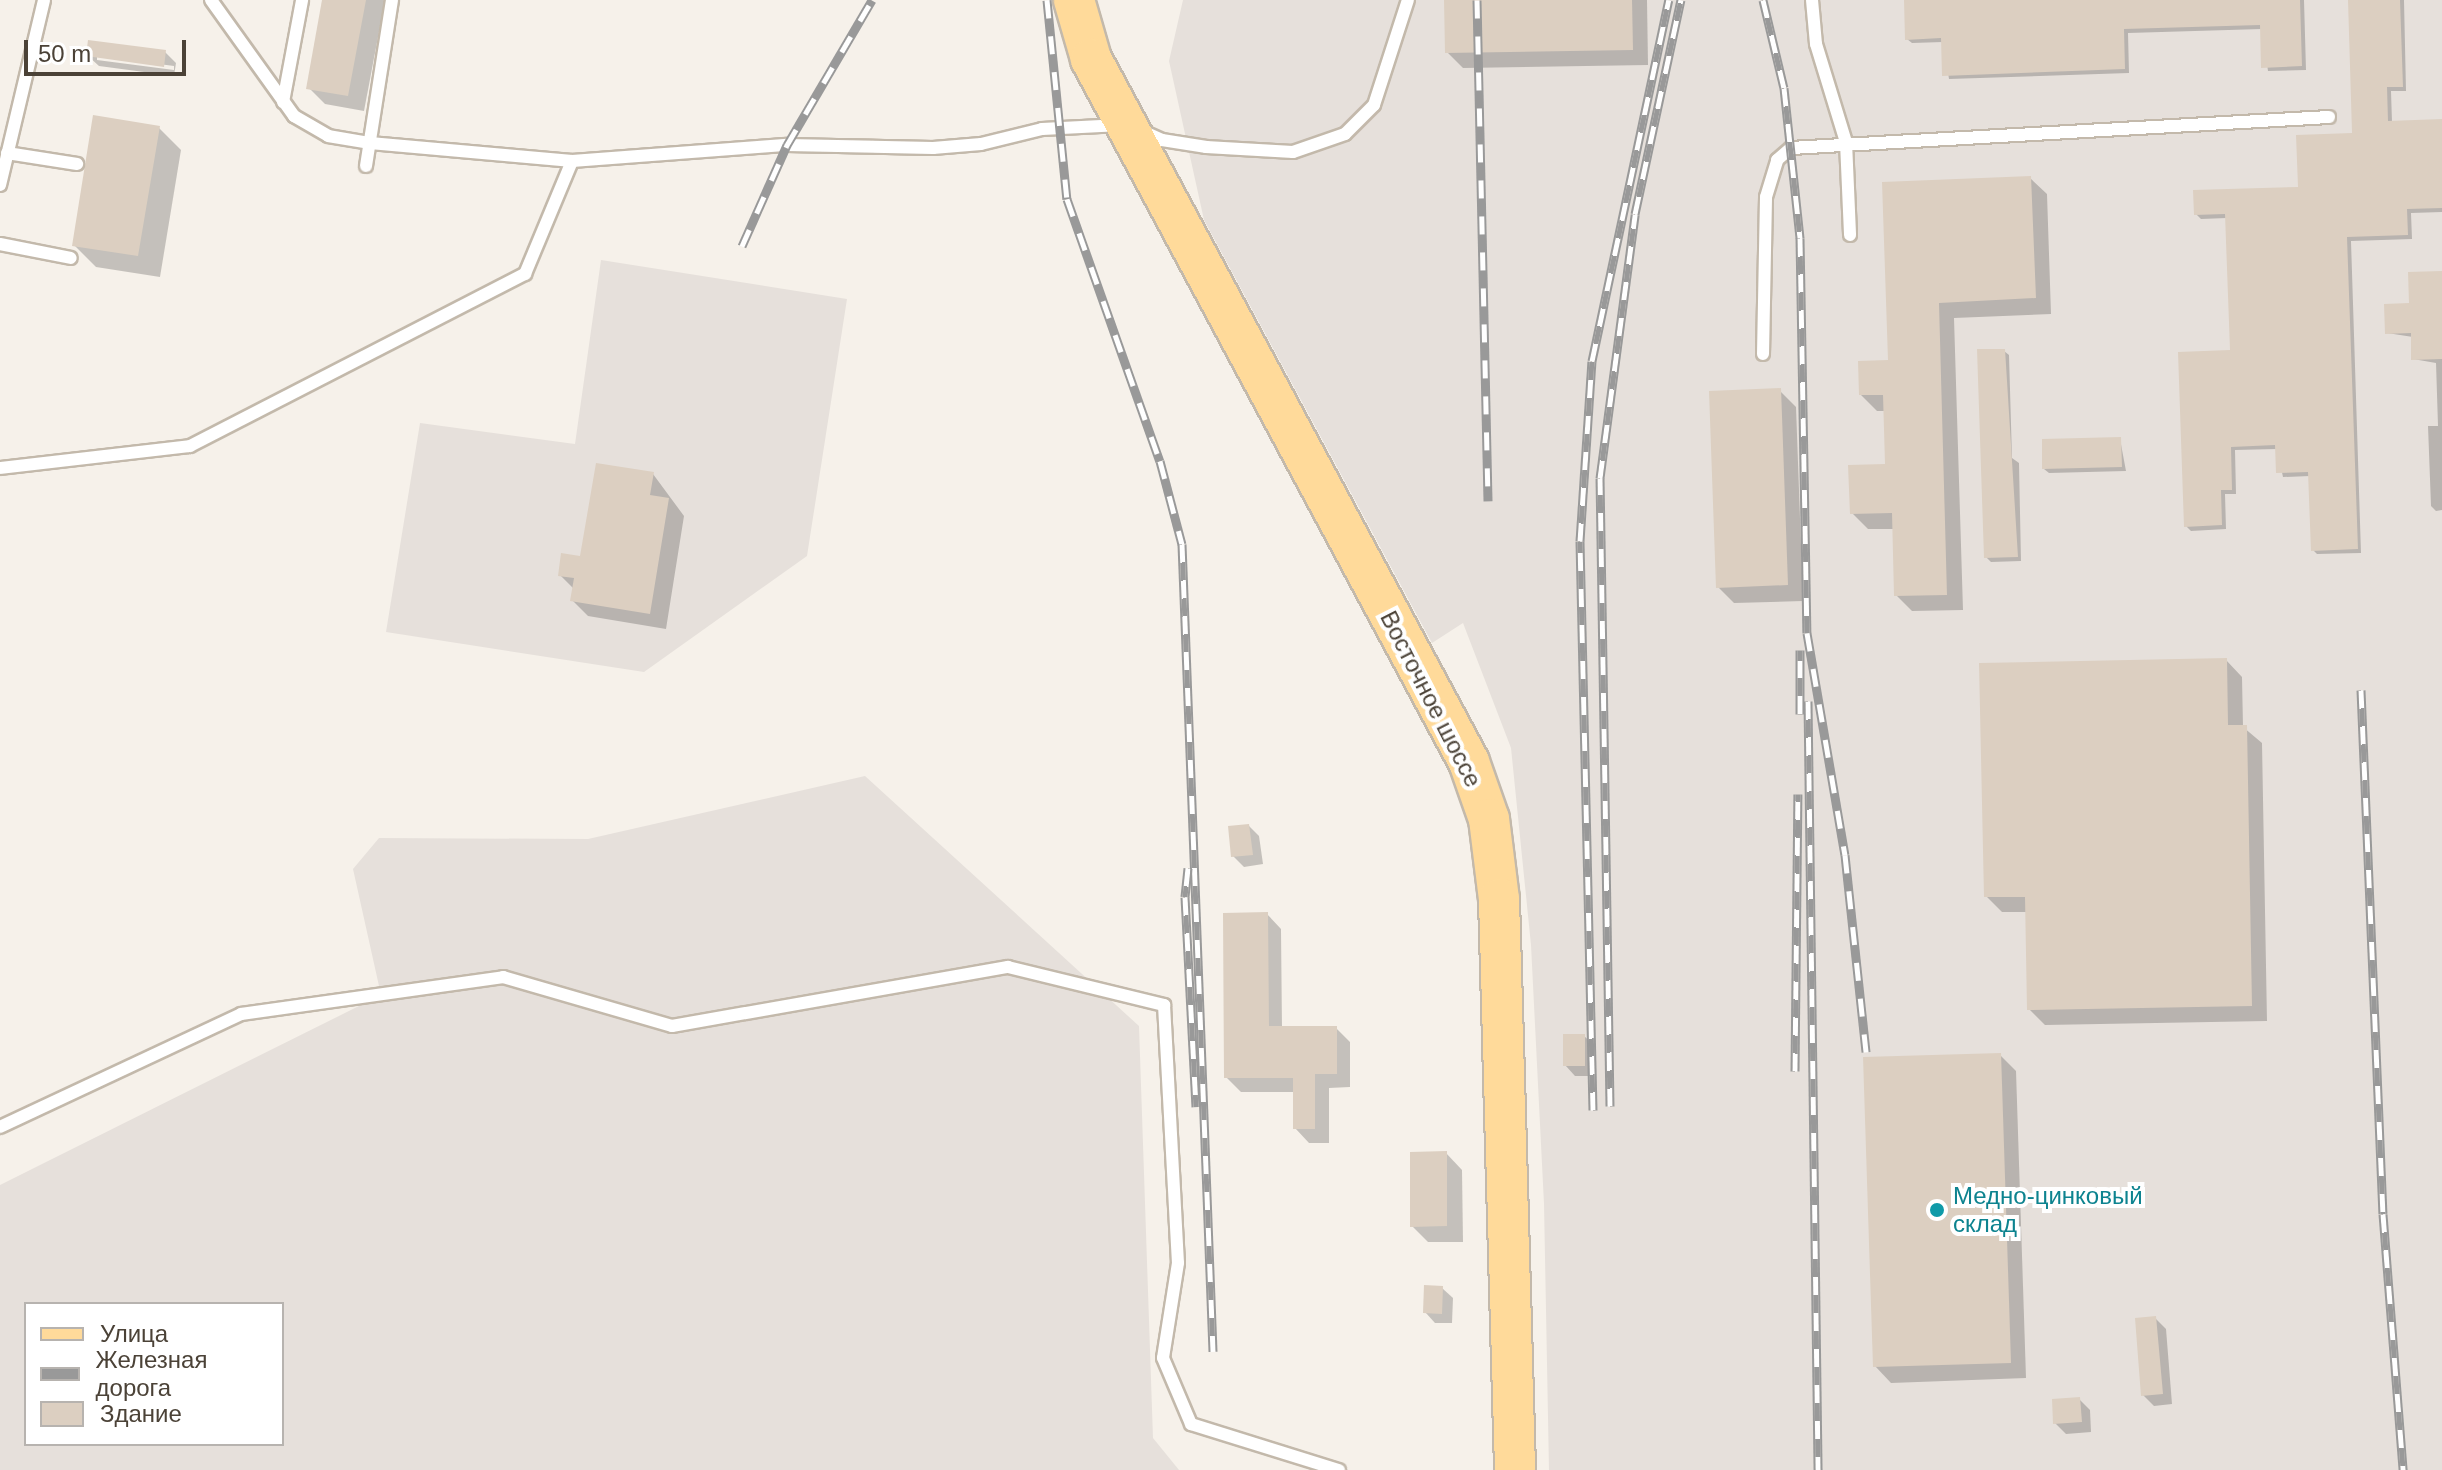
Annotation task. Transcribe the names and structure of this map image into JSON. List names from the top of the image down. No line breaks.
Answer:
{"streets":{"main road":["Восточное шоссе"]},"places":["Медно-цинковый склад"],"legend":["Улица","Железная дорога","Здание"],"scale_bar":"50 m"}
